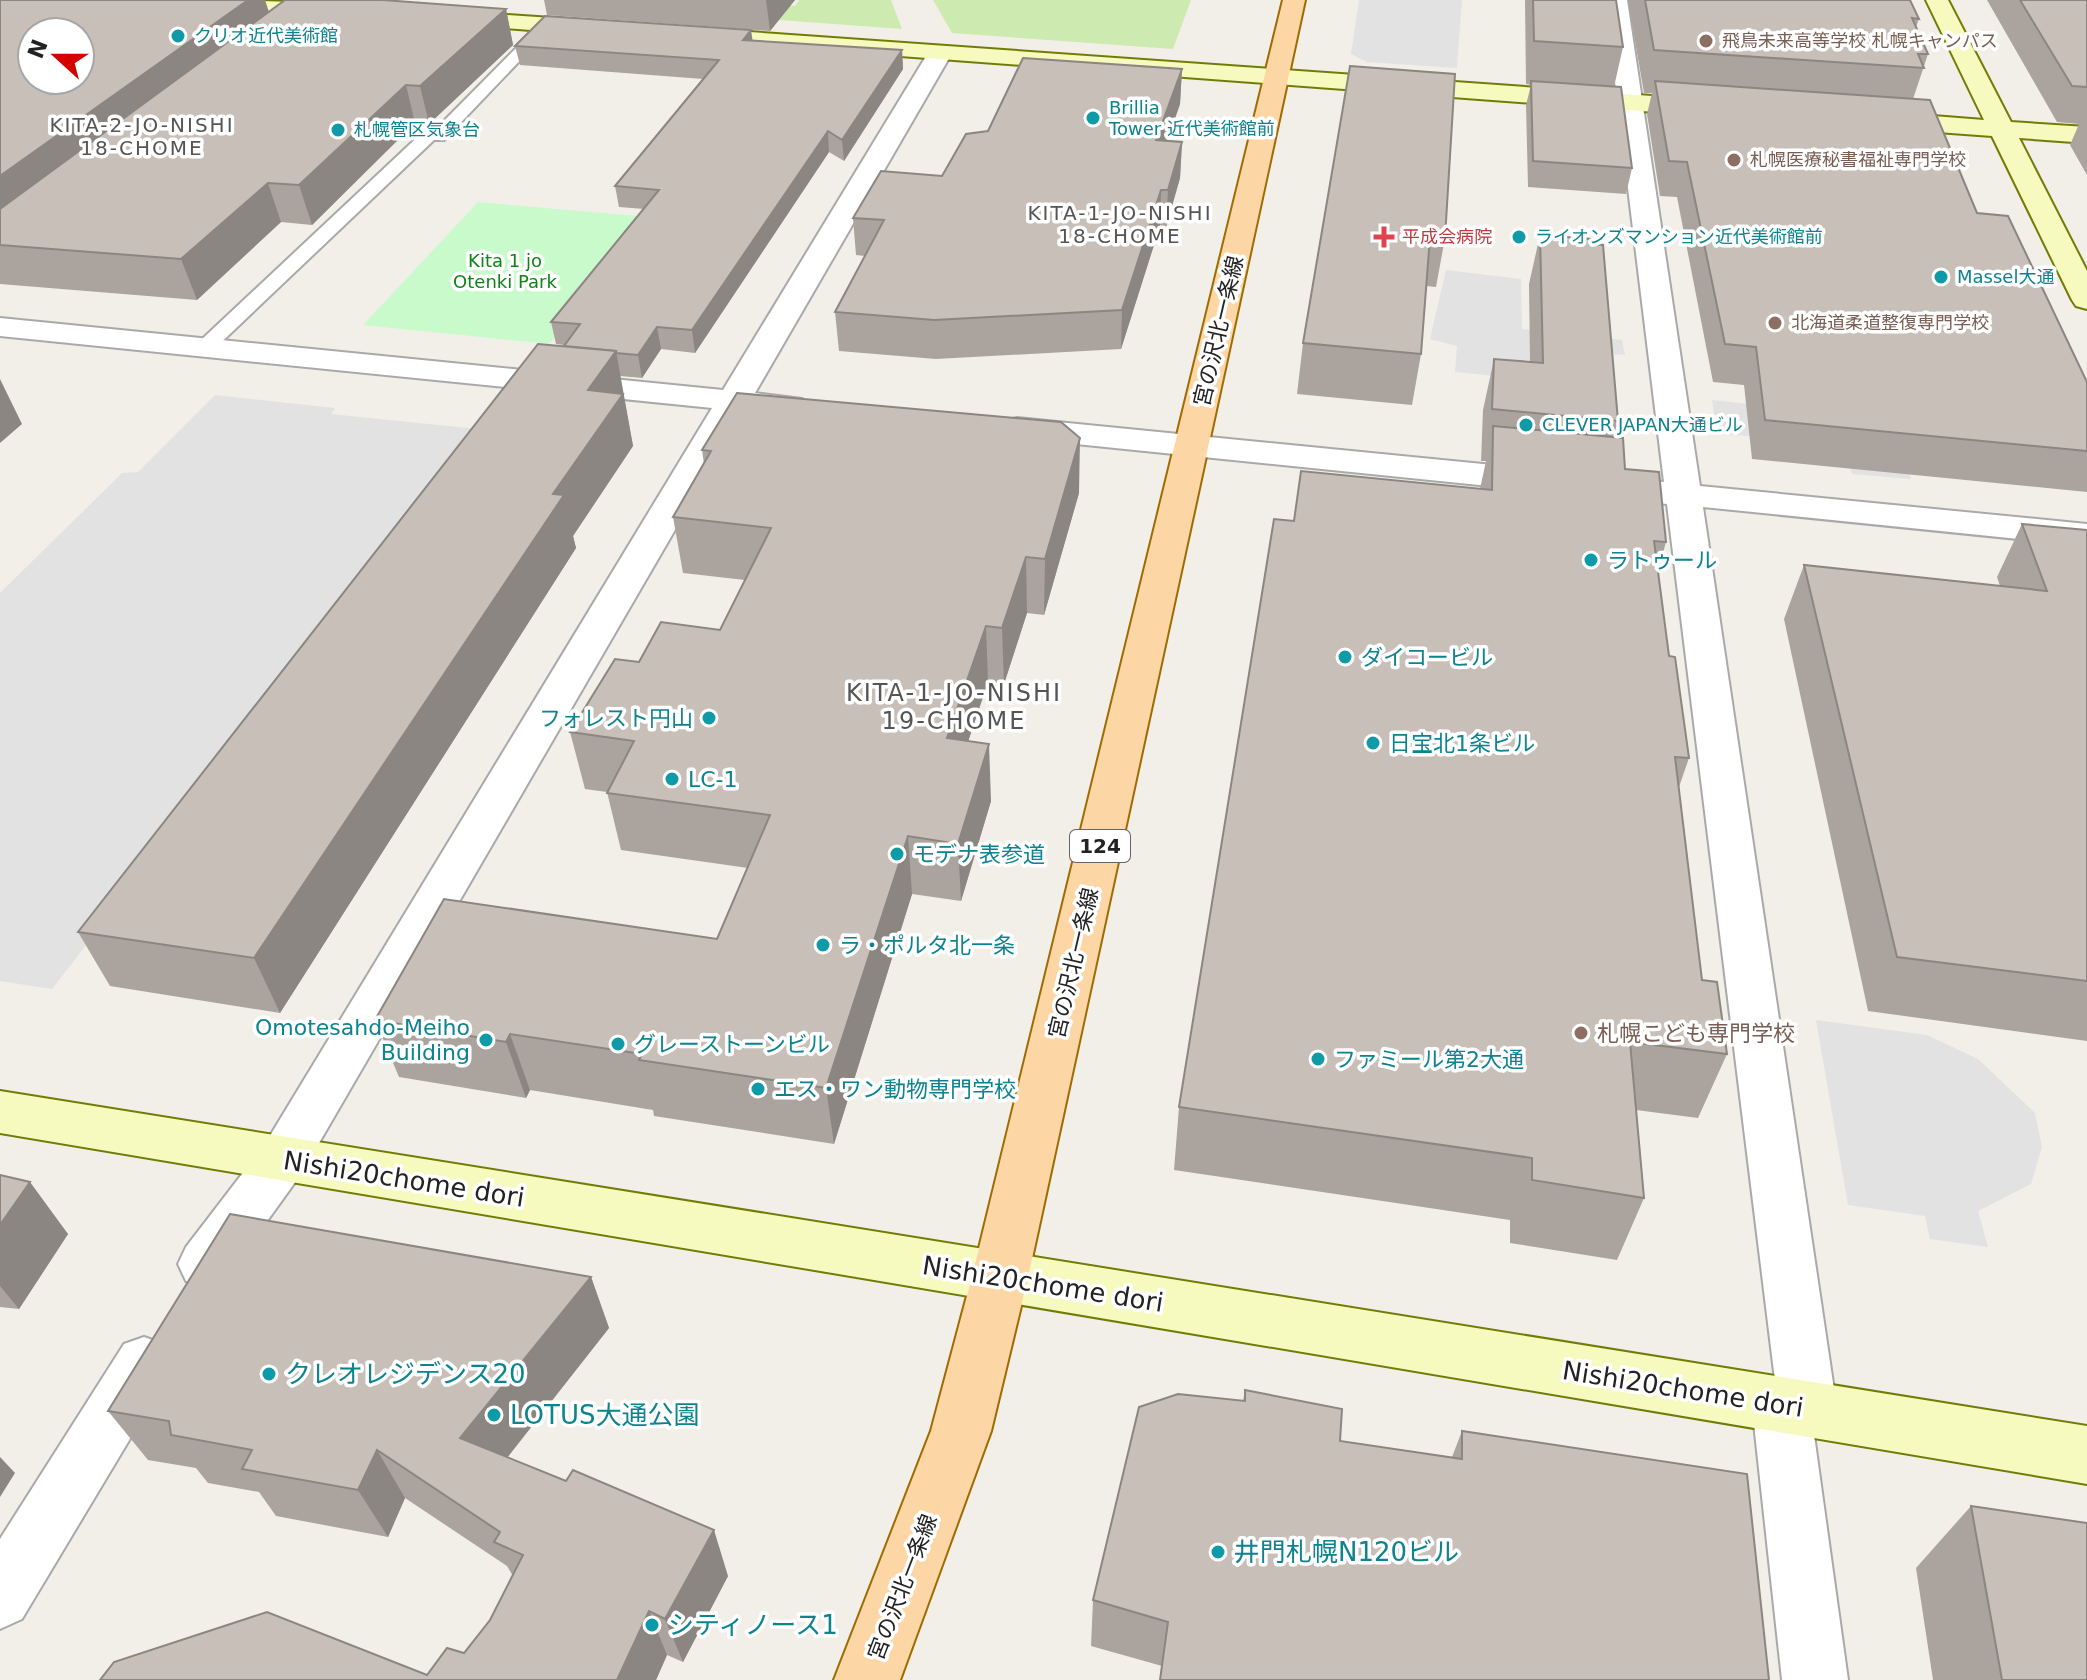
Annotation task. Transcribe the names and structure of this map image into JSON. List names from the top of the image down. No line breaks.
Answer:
{"streets":{"main road":["宮の沢北一条線","124"],"street":["Nishi20chome dori"]},"crossings":[["宮の沢北一条線","Nishi20chome dori"]],"districts":["KITA-2-JO-NISHI 18-CHOME","KITA-1-JO-NISHI 18-CHOME","KITA-1-JO-NISHI 19-CHOME"],"parks":["Kita 1 jo Otenki Park"],"places":{"other":["クリオ近代美術館","飛鳥未来高等学校 札幌キャンパス","Brillia Tower 近代美術館前","札幌管区気象台","札幌医療秘書福祉専門学校","ライオンズマンション近代美術館前","Massel大通","北海道柔道整復専門学校","CLEVER JAPAN大通ビル","ラトゥール","ダイコービル","フォレスト円山","日宝北1条ビル","LC-1","モデナ表参道","ラ・ポルタ北一条","札幌こども専門学校","Omotesahdo-Meiho Building","グレーストーンビル","ファミール第2大通","エス・ワン動物専門学校","クレオレジデンス20","LOTUS大通公園","井門札幌N120ビル","シティノース1"],"health":["平成会病院"]},"north":"left"}
